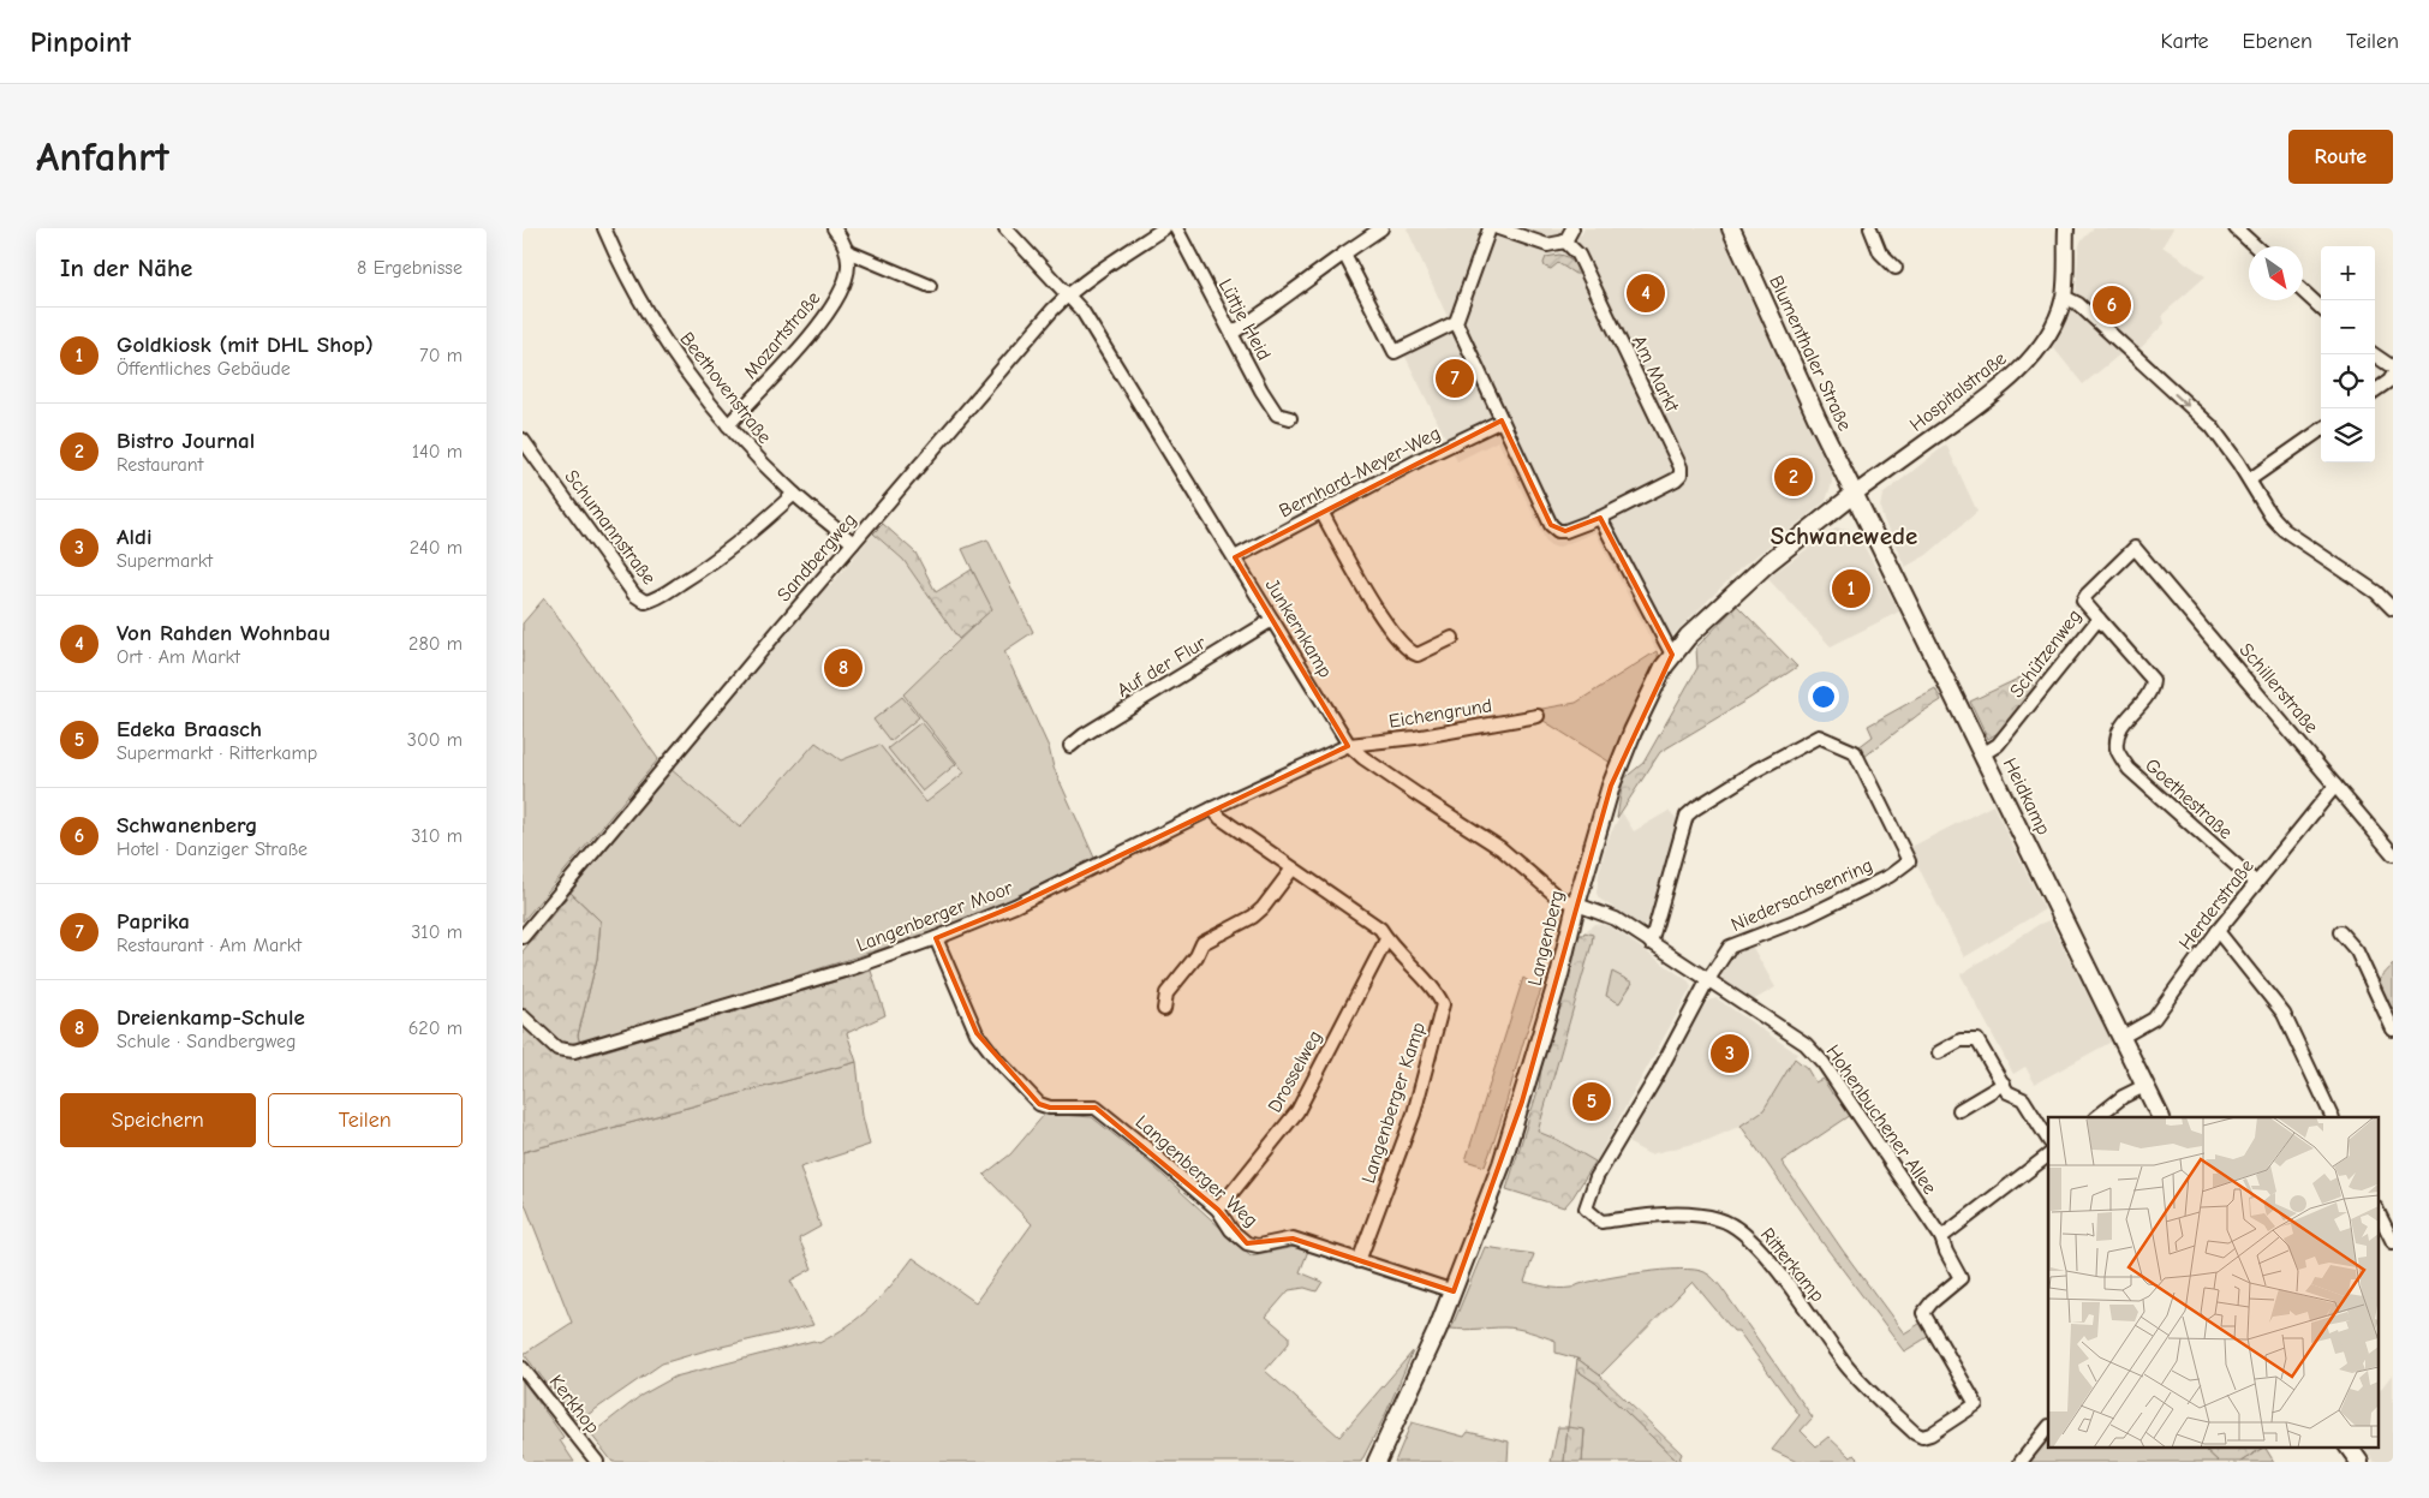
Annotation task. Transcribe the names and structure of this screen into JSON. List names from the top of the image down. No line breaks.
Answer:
{"streets":{"main road":["Blumenthaler Straße","Heidkamp","Langenberg"],"street":["Lüttje Heid","Mozartstraße","Am Markt","Beethovenstraße","Hospitalstraße","Bernhard-Meyer-Weg","Schumannstraße","Sandbergweg","Junkernkamp","Schützenweg","Auf der Flur","Schillerstraße","Eichengrund","Goethestraße","Niedersachsenring","Herderstraße","Langenberger Moor","Drosselweg","Langenberger Kamp","Hohenbuchener Allee","Langenberger Weg","Ritterkamp","Kerkhop"]},"crossings":[["Mozartstraße","Beethovenstraße"],["Blumenthaler Straße","Hospitalstraße"],["Blumenthaler Straße","Heidkamp"],["Blumenthaler Straße","Langenberg"],["Am Markt","Bernhard-Meyer-Weg"],["Beethovenstraße","Schumannstraße"],["Beethovenstraße","Sandbergweg"],["Hospitalstraße","Heidkamp"],["Hospitalstraße","Langenberg"],["Bernhard-Meyer-Weg","Junkernkamp"],["Sandbergweg","Junkernkamp"],["Junkernkamp","Auf der Flur"],["Junkernkamp","Eichengrund"],["Junkernkamp","Langenberger Moor"],["Junkernkamp","Langenberg"],["Junkernkamp","Hohenbuchener Allee"],["Schützenweg","Schillerstraße"],["Schützenweg","Heidkamp"],["Schützenweg","Goethestraße"],["Schillerstraße","Herderstraße"],["Eichengrund","Langenberger Moor"],["Heidkamp","Herderstraße"],["Heidkamp","Langenberg"],["Goethestraße","Herderstraße"],["Niedersachsenring","Hohenbuchener Allee"],["Niedersachsenring","Ritterkamp"],["Langenberger Moor","Langenberger Kamp"],["Langenberger Moor","Langenberger Weg"],["Langenberg","Hohenbuchener Allee"],["Langenberg","Langenberger Weg"],["Drosselweg","Langenberger Kamp"],["Drosselweg","Langenberger Weg"],["Langenberger Kamp","Langenberger Weg"],["Hohenbuchener Allee","Ritterkamp"]],"districts":["Schwanewede"],"north":"bottom right","page":{"header":"Pinpoint","nav":["Karte","Ebenen","Teilen"],"buttons":["Route",["Speichern","Teilen"]],"title":"Anfahrt","heading":["In der Nähe","8 Ergebnisse"],"map_buttons":["+","−"],"pins":["4","6","7","2","1","8","3","5"],"list":[{"mark":"1","name":"Goldkiosk (mit DHL Shop)","note":"Öffentliches Gebäude","value":"70 m"},{"mark":"2","name":"Bistro Journal","note":"Restaurant","value":"140 m"},{"mark":"3","name":"Aldi","note":"Supermarkt","value":"240 m"},{"mark":"4","name":"Von Rahden Wohnbau","note":"Ort · Am Markt","value":"280 m"},{"mark":"5","name":"Edeka Braasch","note":"Supermarkt · Ritterkamp","value":"300 m"},{"mark":"6","name":"Schwanenberg","note":"Hotel · Danziger Straße","value":"310 m"},{"mark":"7","name":"Paprika","note":"Restaurant · Am Markt","value":"310 m"},{"mark":"8","name":"Dreienkamp-Schule","note":"Schule · Sandbergweg","value":"620 m"}]}}
